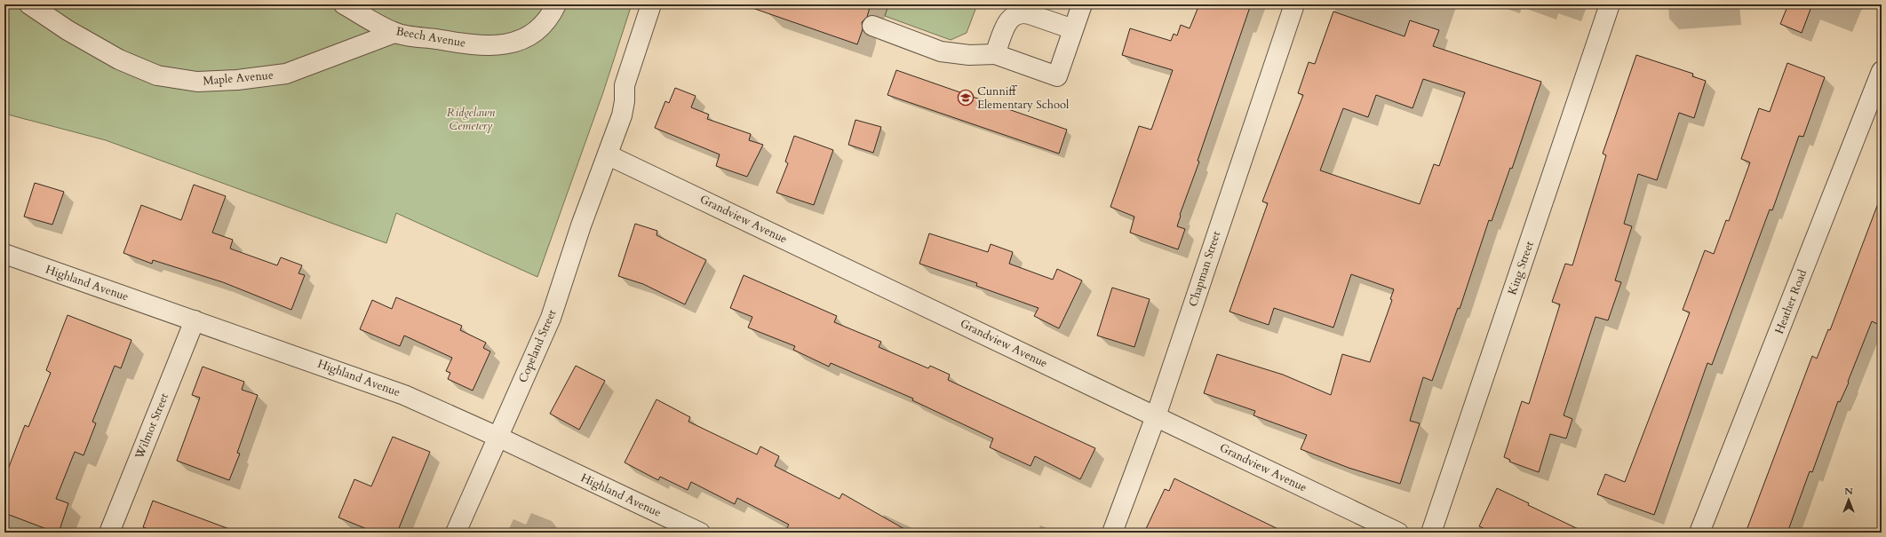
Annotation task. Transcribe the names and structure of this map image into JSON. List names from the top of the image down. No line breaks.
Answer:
{"streets":{"street":["Beech Avenue","Maple Avenue","Grandview Avenue","King Street","Chapman Street","Highland Avenue","Heather Road","Copeland Street","Wilmot Street"]},"crossings":[["Beech Avenue","Maple Avenue"],["Grandview Avenue","Chapman Street"],["Grandview Avenue","Copeland Street"],["Highland Avenue","Copeland Street"],["Highland Avenue","Wilmot Street"]],"parks":["Ridgelawn Cemetery"],"places":{"school or university":["Cunniff Elementary School"]},"north":"top"}
